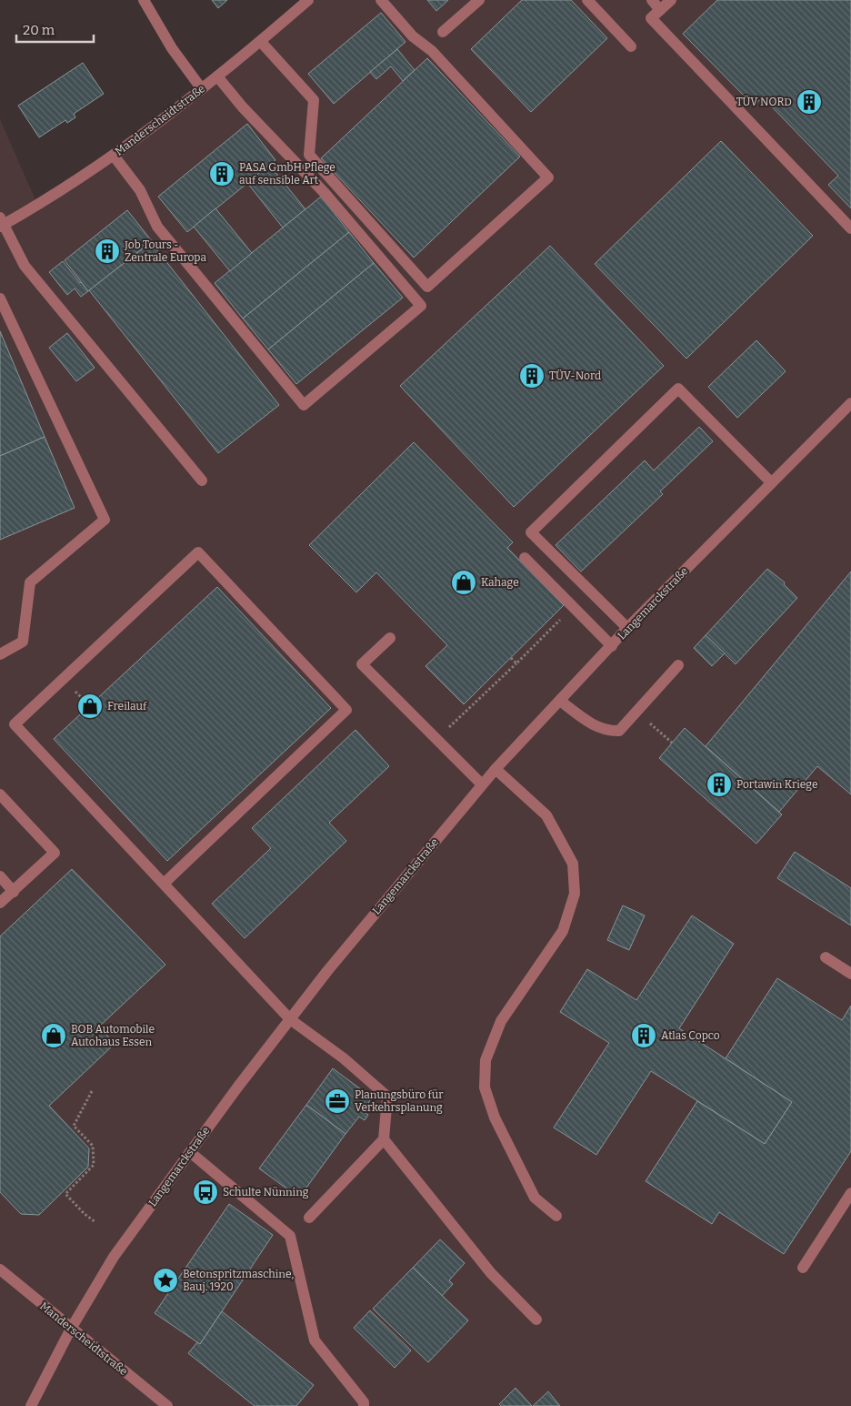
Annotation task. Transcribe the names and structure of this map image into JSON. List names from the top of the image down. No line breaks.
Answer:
{"streets":{"street":["Manderscheidtstraße","Langemarckstraße"]},"crossings":[["Manderscheidtstraße","Langemarckstraße"]],"places":{"building":["TÜV NORD","PASA GmbH Pflege auf sensible Art","Job Tours - Zentrale Europa","TÜV-Nord","Portawin Kriege","Atlas Copco"],"shop":["Kahage","Freilauf","BOB Automobile Autohaus Essen"],"office":["Planungsbüro für Verkehrsplanung"],"bus stop":["Schulte Nünning"],"place":["Betonspritzmaschine, Bauj. 1920"]},"scale_bar":"20 m"}
